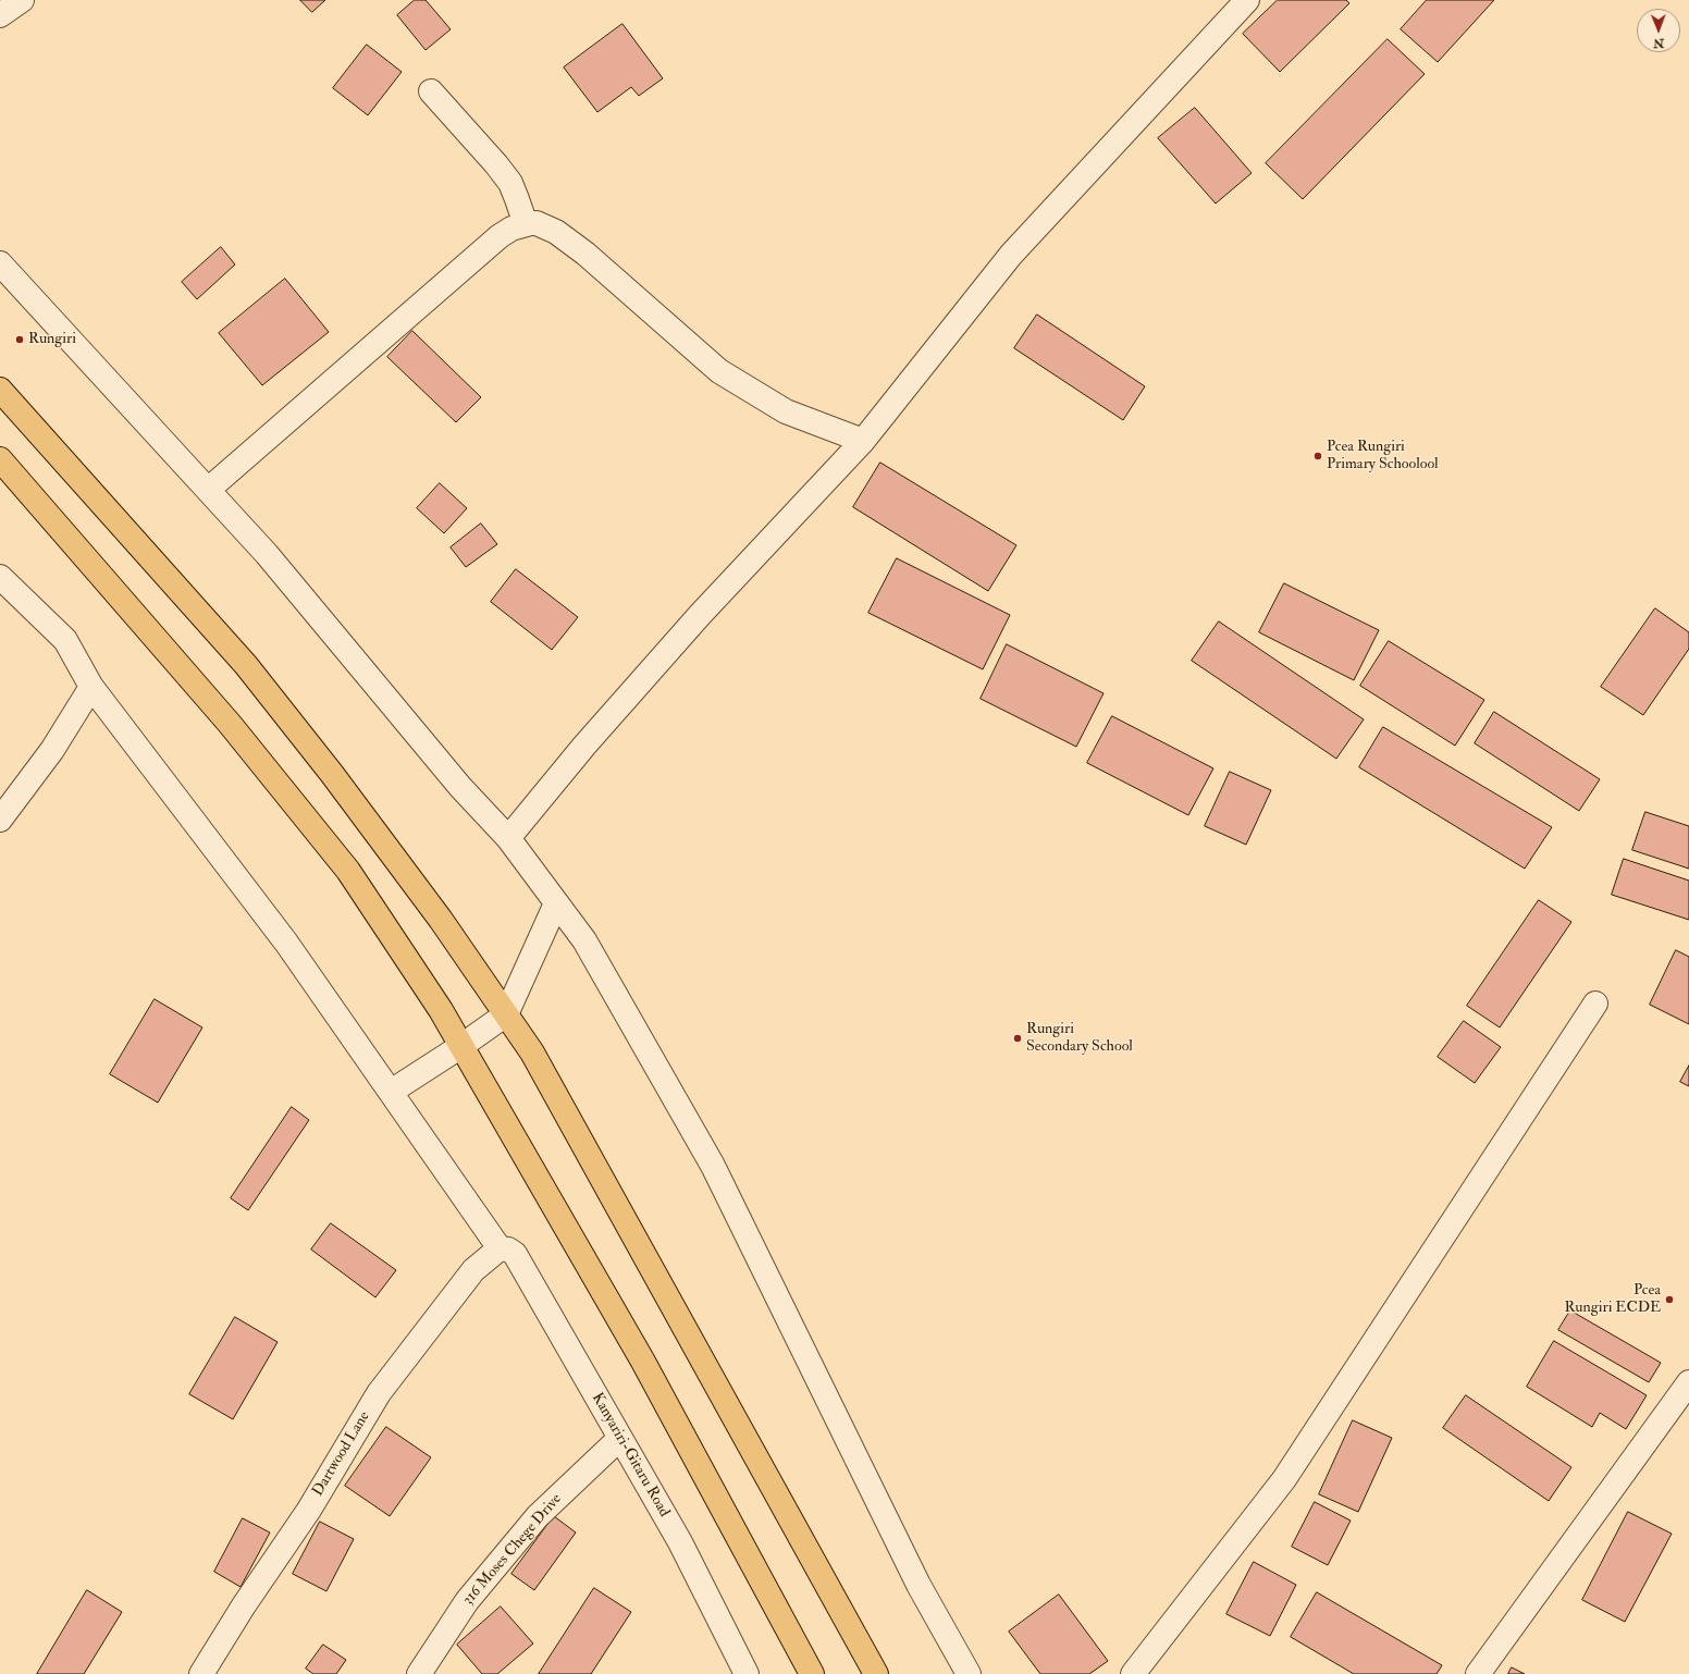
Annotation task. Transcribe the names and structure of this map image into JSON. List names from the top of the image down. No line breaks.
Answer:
{"streets":{"street":["Dartwood Lane","Kanyariri-Gitaru Road","316 Moses Chege Drive"]},"crossings":[["Dartwood Lane","Kanyariri-Gitaru Road"],["Kanyariri-Gitaru Road","316 Moses Chege Drive"]],"places":["Rungiri","Pcea Rungiri Primary Schoolool","Rungiri Secondary School","Pcea Rungiri ECDE"],"north":"bottom"}
